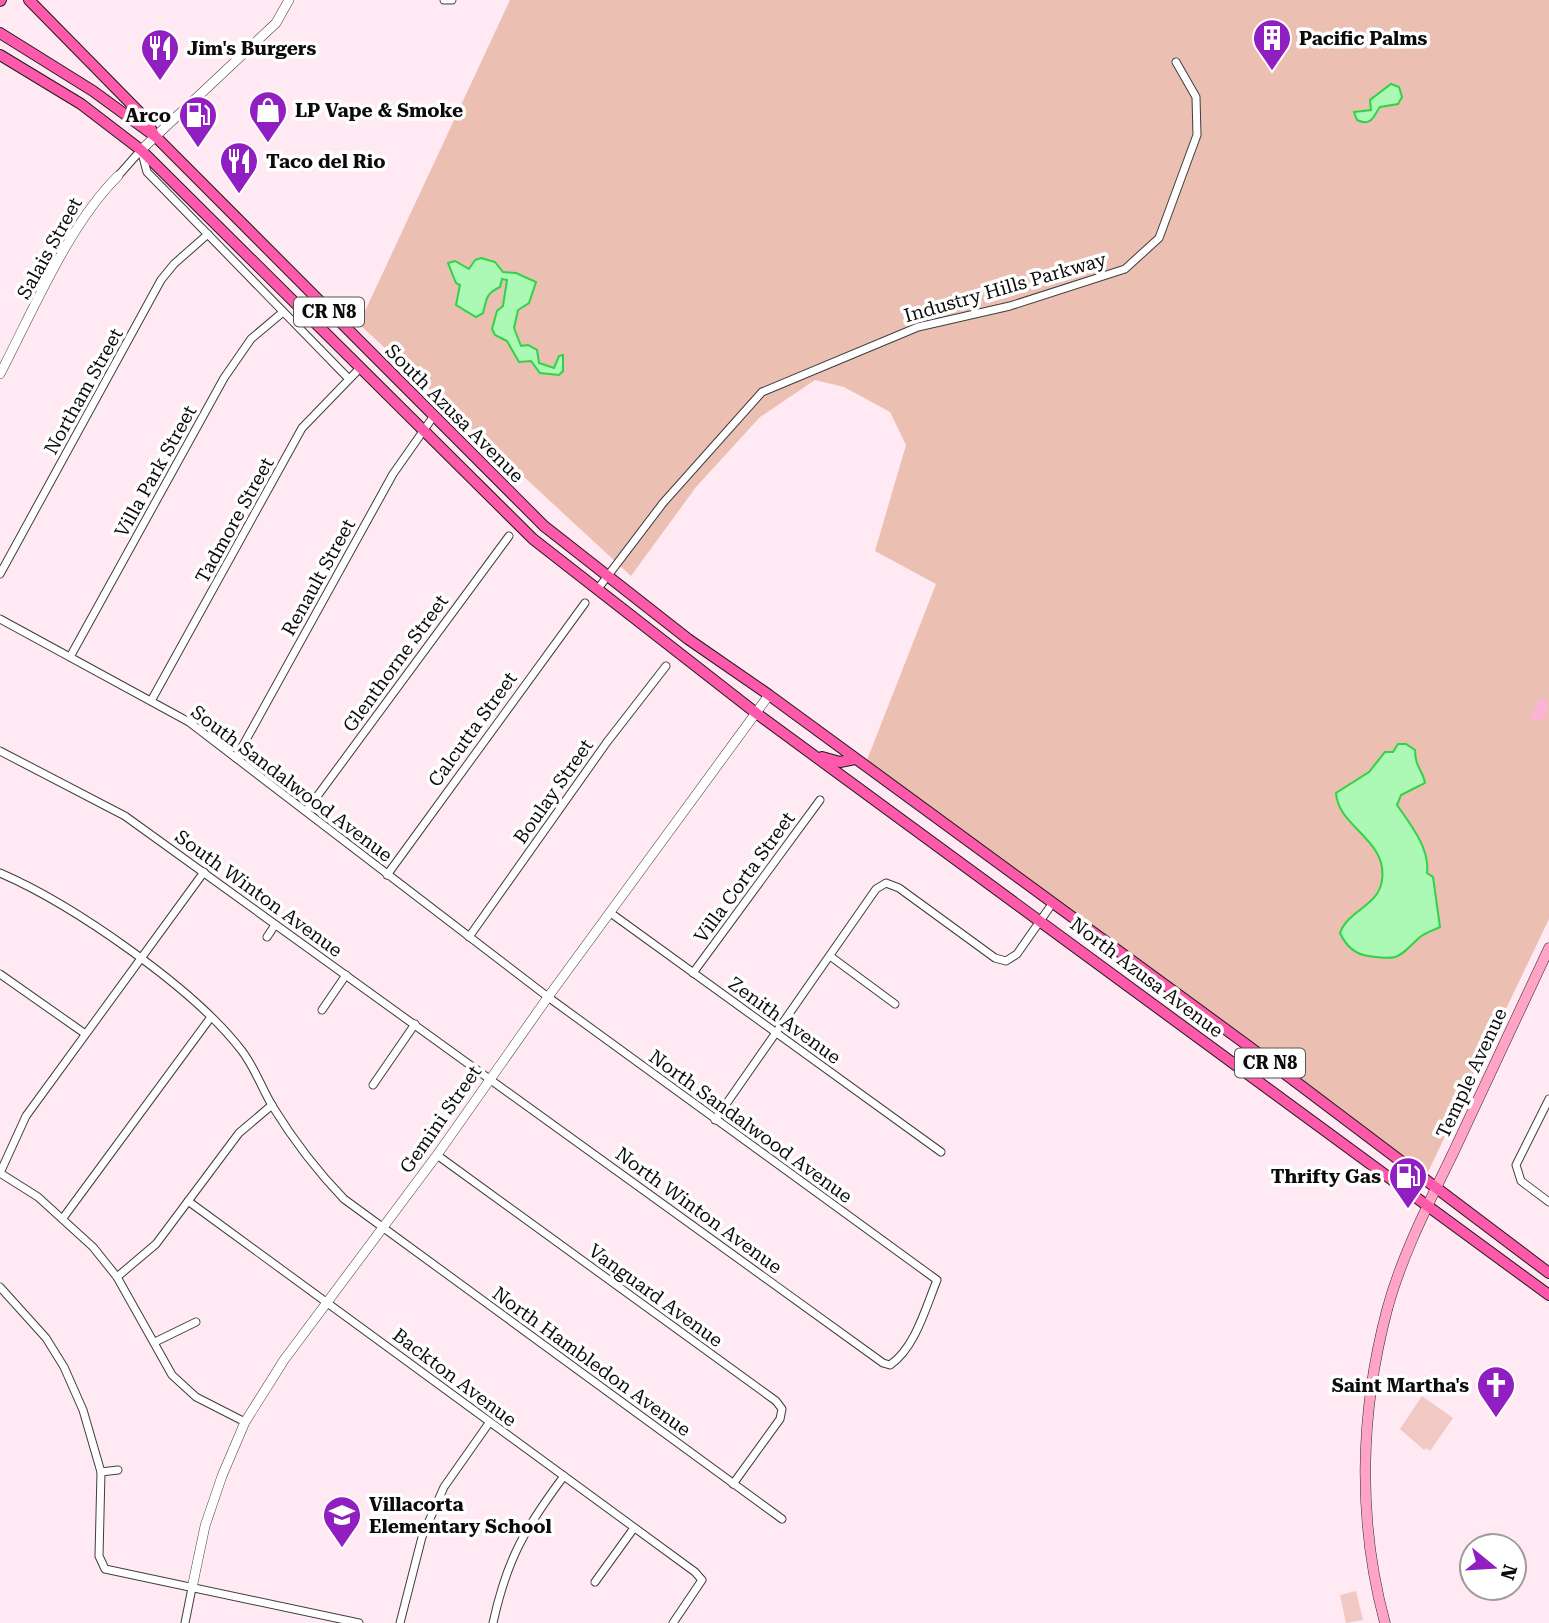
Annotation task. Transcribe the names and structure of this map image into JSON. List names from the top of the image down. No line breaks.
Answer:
{"streets":{"main road":["CR N8","South Azusa Avenue","North Azusa Avenue","Temple Avenue"],"street":["Salais Street","Industry Hills Parkway","Northam Street","Villa Park Street","Tadmore Street","Renault Street","Glenthorne Street","Calcutta Street","South Sandalwood Avenue","Boulay Street","Villa Corta Street","South Winton Avenue","Zenith Avenue","Gemini Street","North Sandalwood Avenue","North Winton Avenue","Vanguard Avenue","North Hambledon Avenue","Backton Avenue"]},"crossings":[["Salais Street","South Azusa Avenue"],["Industry Hills Parkway","South Azusa Avenue"],["South Azusa Avenue","Tadmore Street"],["South Azusa Avenue","Renault Street"],["South Azusa Avenue","North Azusa Avenue"],["South Azusa Avenue","Gemini Street"],["Villa Park Street","South Sandalwood Avenue"],["Tadmore Street","South Sandalwood Avenue"],["Renault Street","South Sandalwood Avenue"],["Glenthorne Street","South Sandalwood Avenue"],["Calcutta Street","South Sandalwood Avenue"],["South Sandalwood Avenue","Boulay Street"],["South Sandalwood Avenue","Gemini Street"],["South Sandalwood Avenue","North Sandalwood Avenue"],["Villa Corta Street","Zenith Avenue"],["South Winton Avenue","Gemini Street"],["South Winton Avenue","North Winton Avenue"],["North Azusa Avenue","Temple Avenue"],["North Azusa Avenue","Gemini Street"],["Zenith Avenue","Gemini Street"],["Gemini Street","North Sandalwood Avenue"],["Gemini Street","North Winton Avenue"],["Gemini Street","Vanguard Avenue"],["Gemini Street","North Hambledon Avenue"],["Gemini Street","Backton Avenue"],["North Sandalwood Avenue","North Winton Avenue"],["Vanguard Avenue","North Hambledon Avenue"]],"places":{"building":["Pacific Palms"],"restaurant":["Jim's Burgers","Taco del Rio"],"shop":["LP Vape & Smoke"],"fuel station":["Arco","Thrifty Gas"],"church":["Saint Martha's"],"school or university":["Villacorta Elementary School"]},"north":"right"}
